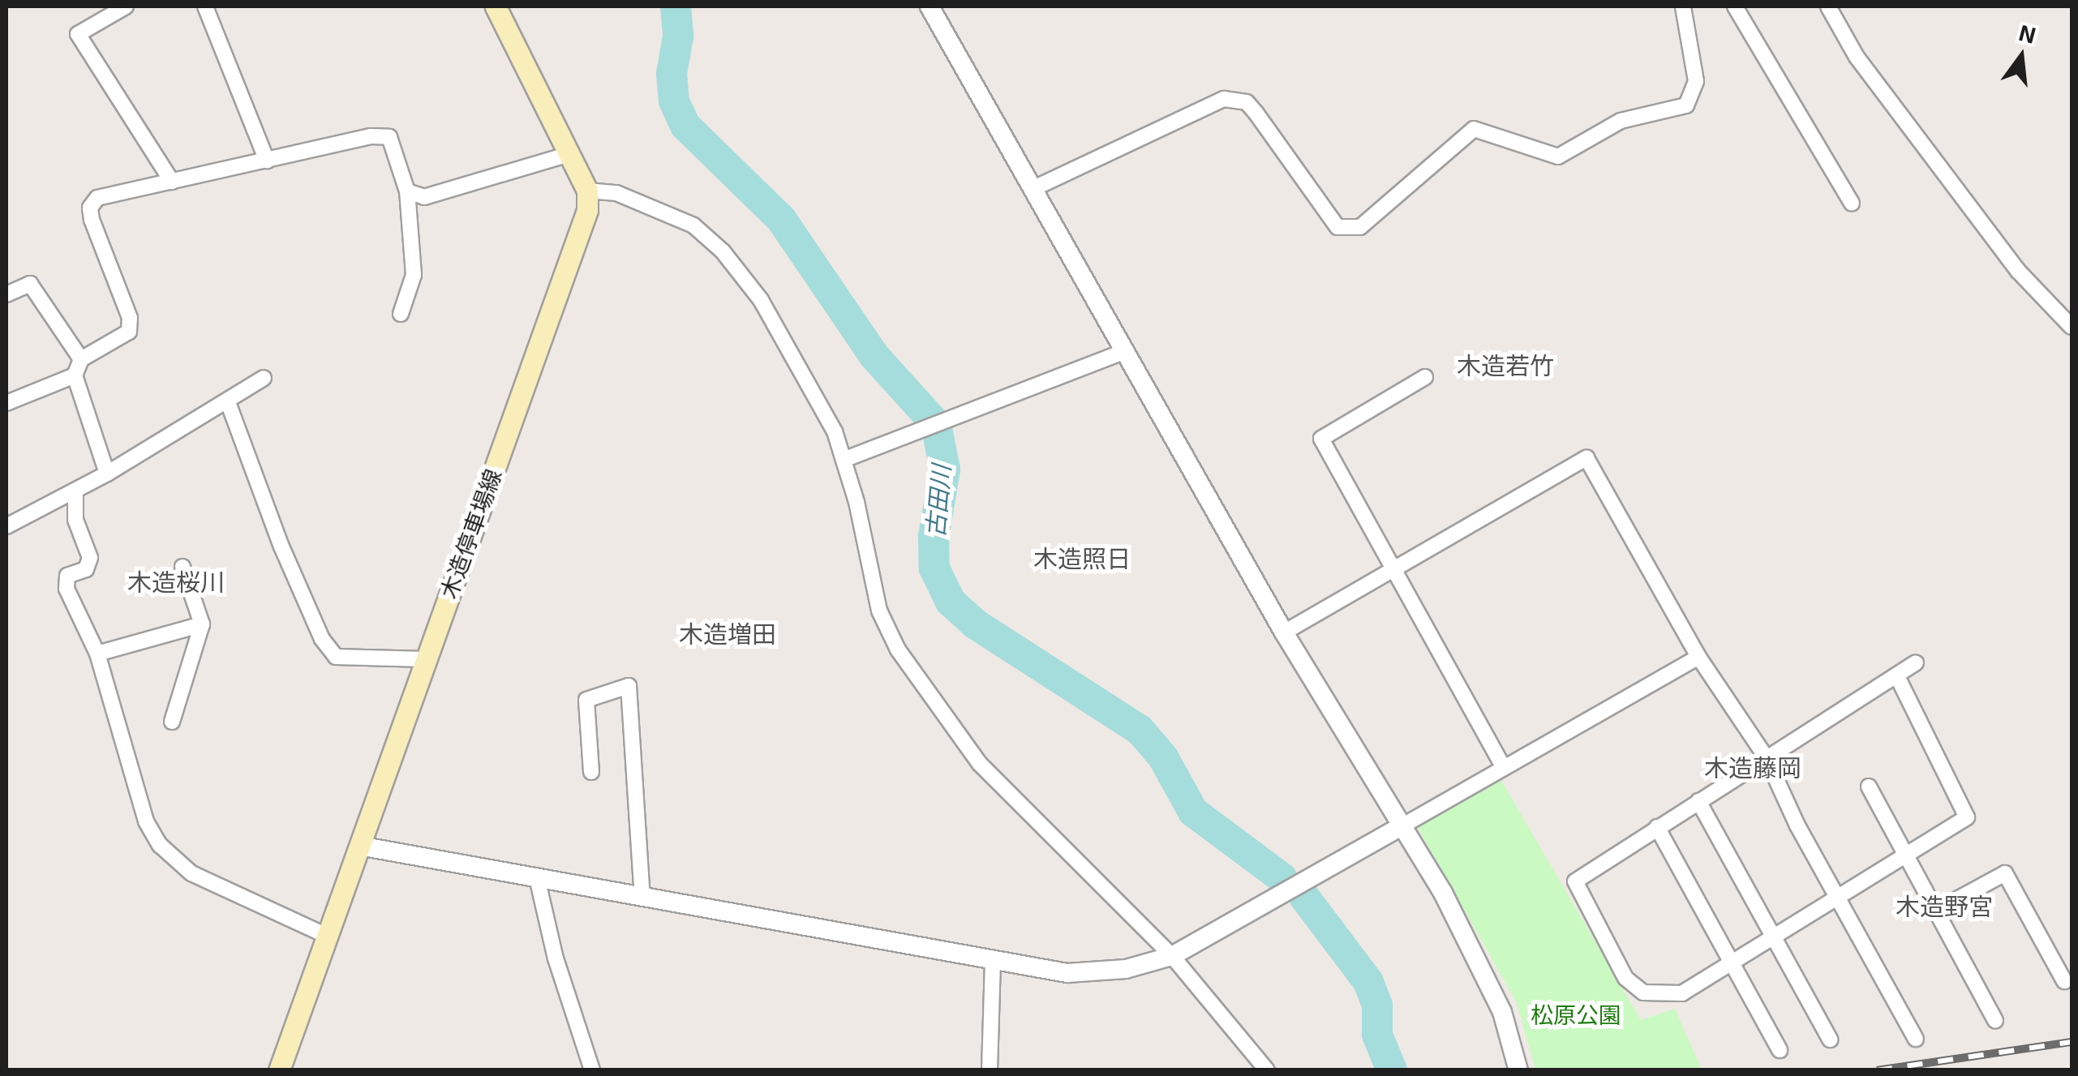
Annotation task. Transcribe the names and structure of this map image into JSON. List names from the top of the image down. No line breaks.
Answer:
{"streets":{"main road":["木造停車場線"]},"districts":["木造若竹","木造照日","木造桜川","木造増田","木造藤岡","木造野宮"],"water":["古田川"],"parks":["松原公園"],"north":"top"}
